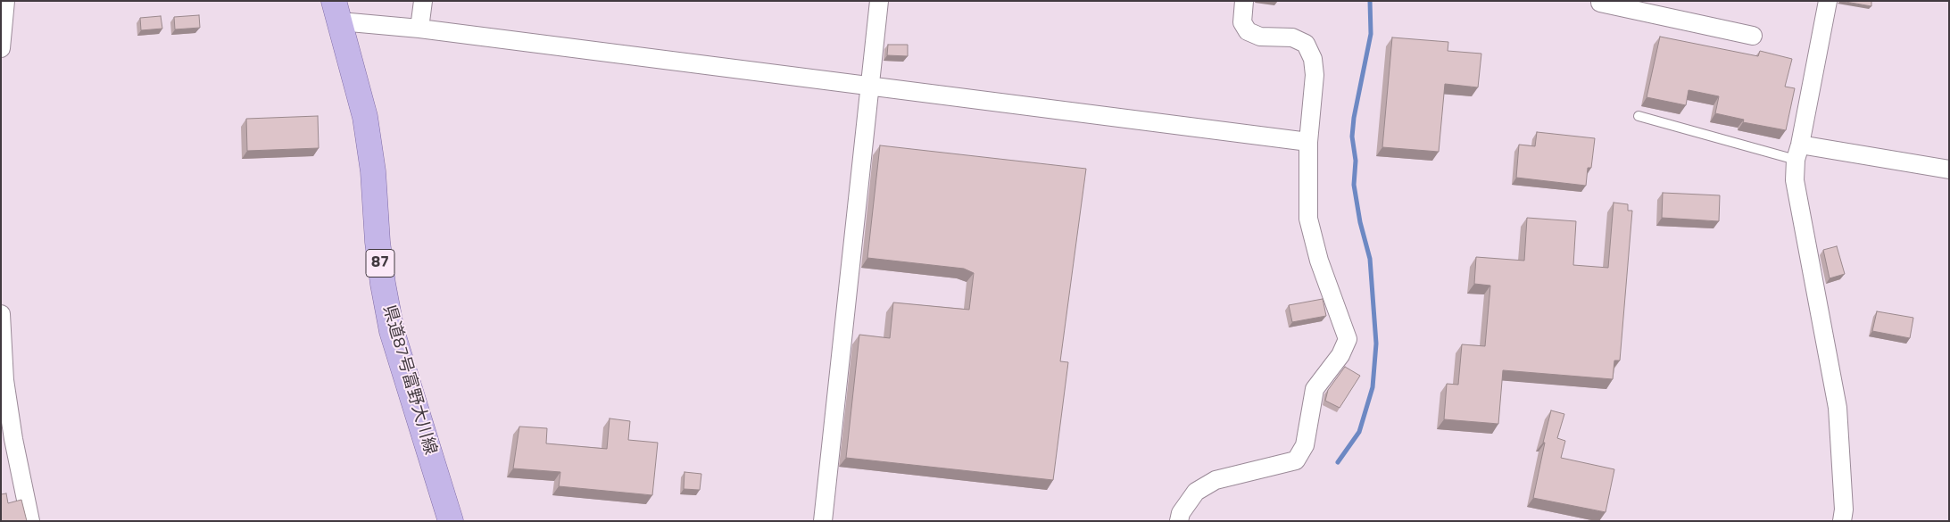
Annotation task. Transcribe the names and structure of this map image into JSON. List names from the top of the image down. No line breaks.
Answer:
{"streets":{"main road":["87","県道87号富野大川線"]}}
